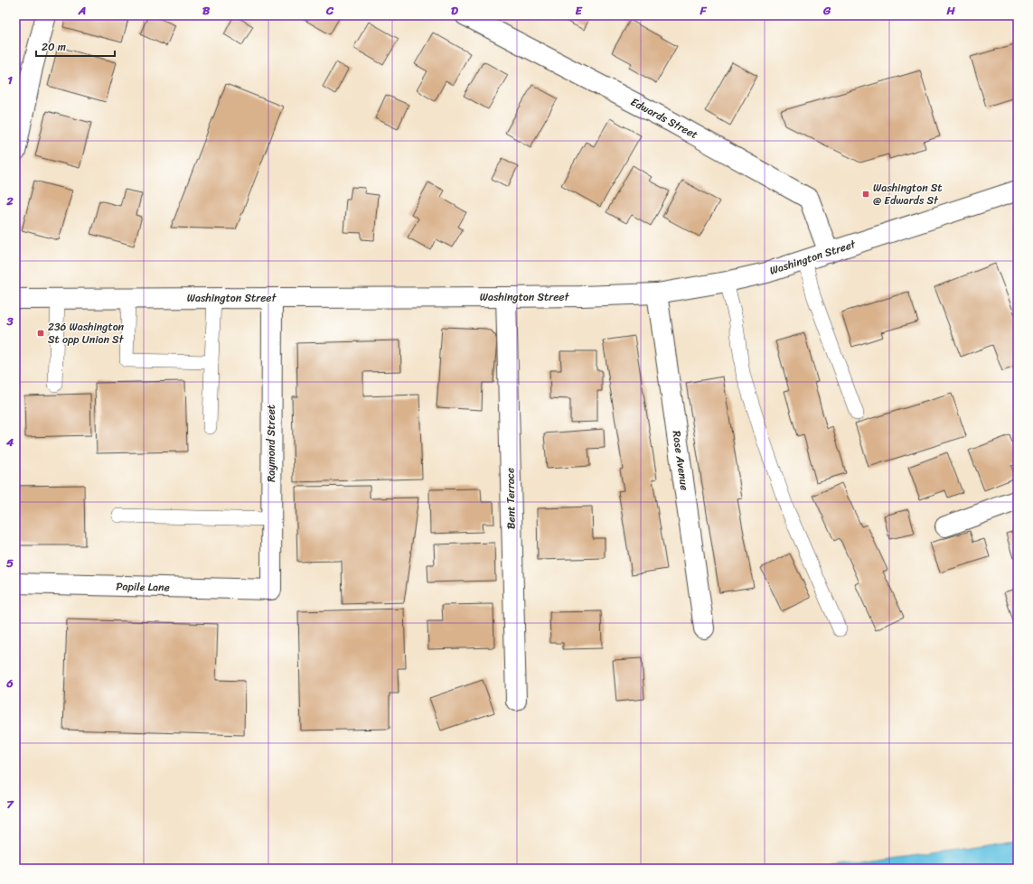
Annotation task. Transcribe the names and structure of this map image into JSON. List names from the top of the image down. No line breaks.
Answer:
{"streets":{"street":["Edwards Street","Washington Street","Raymond Street","Rose Avenue","Bent Terrace","Papile Lane"]},"crossings":[["Edwards Street","Washington Street"],["Washington Street","Raymond Street"],["Washington Street","Rose Avenue"],["Washington Street","Bent Terrace"],["Raymond Street","Papile Lane"]],"places":{"transit":["Washington St @ Edwards St","236 Washington St opp Union St"]},"scale_bar":"20 m","grid":{"columns":["A","B","C","D","E","F","G","H"],"rows":["1","2","3","4","5","6","7"]}}
